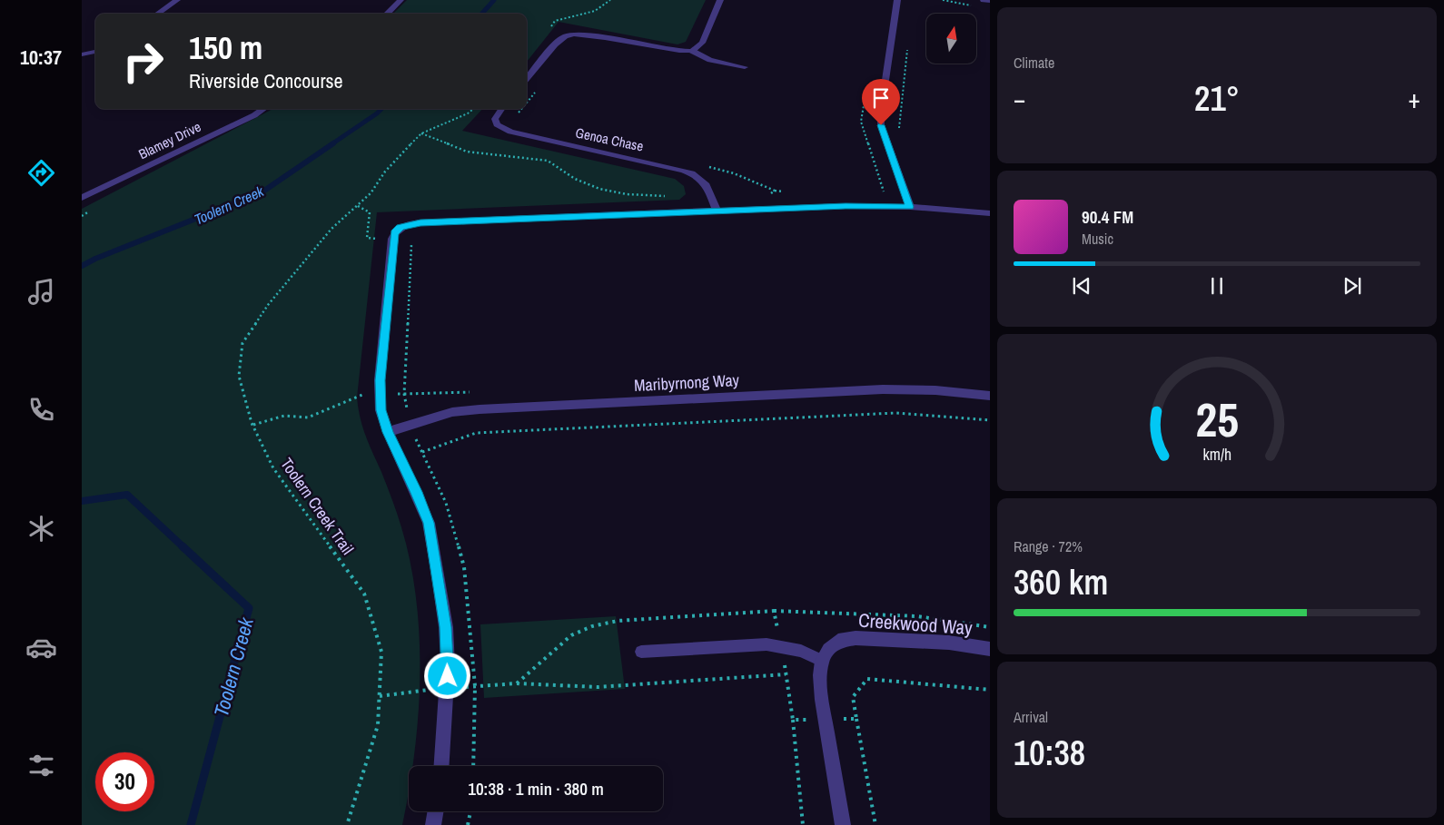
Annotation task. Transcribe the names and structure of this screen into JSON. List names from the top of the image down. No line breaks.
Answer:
{"streets":{"street":["Genoa Chase","Blamey Drive","Maribyrnong Way","Creekwood Way"],"path":["Toolern Creek Trail"]},"water":["Toolern Creek"],"north":"top","page":{"tabs":"10:37","tile":["Climate",["Range · 72%","360 km"],["Arrival","10:38"]],"turn":["150 m","Riverside Concourse"],"heat":["−","21°","+"],"song":["90.4 FM","Music"],"limit":"30","trip":"10:38 · 1 min · 380 m","gauge":["25","km/h"]}}
